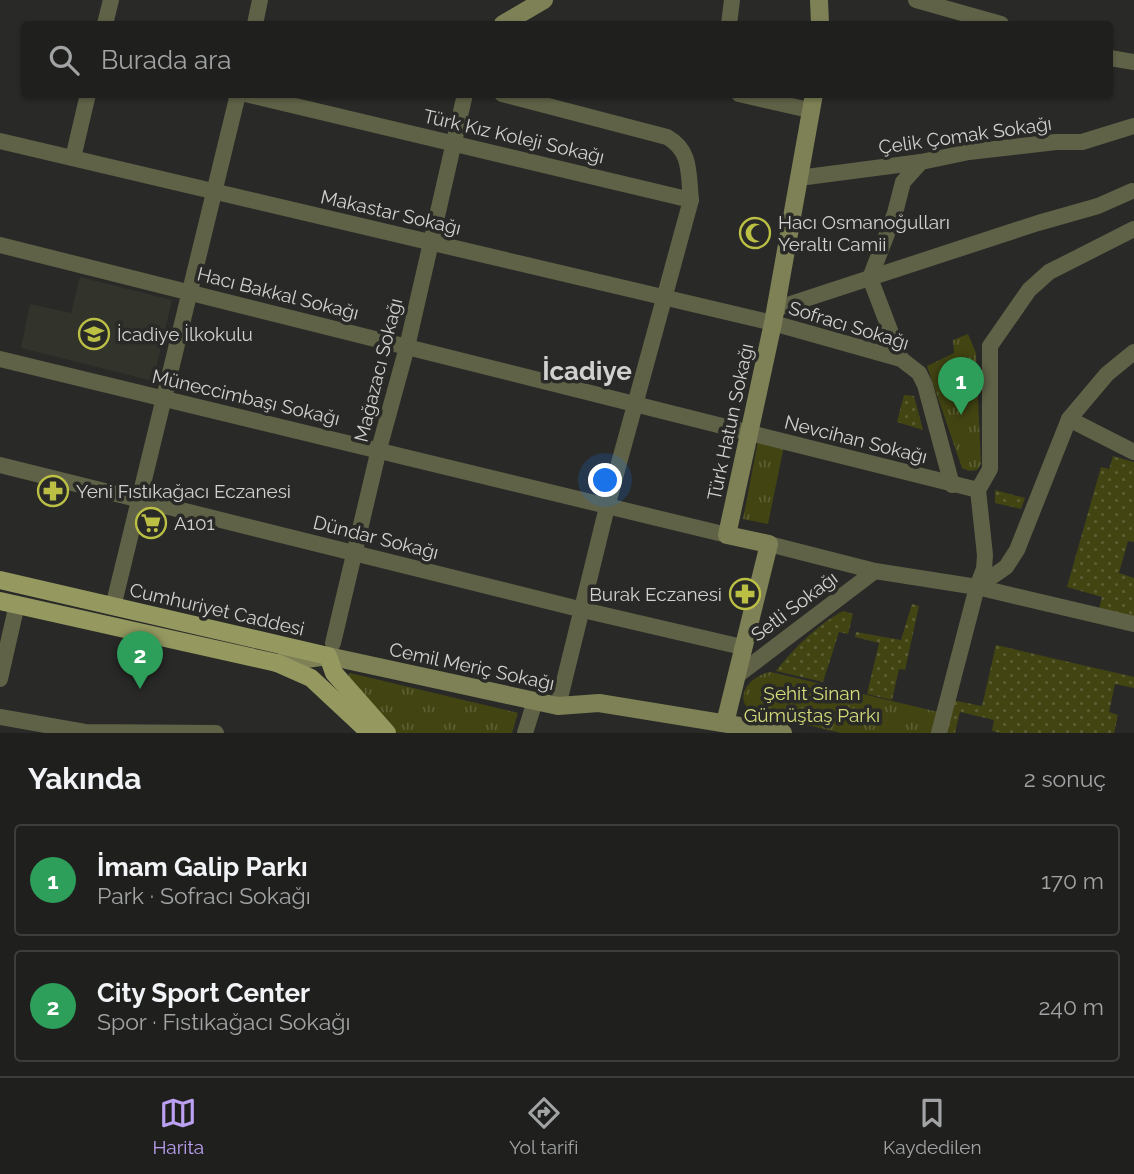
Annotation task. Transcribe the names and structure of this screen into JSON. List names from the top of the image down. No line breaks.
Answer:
{"streets":{"main road":["Cumhuriyet Caddesi"],"street":["Çelik Çomak Sokağı","Türk Kız Koleji Sokağı","Makastar Sokağı","Hacı Bakkal Sokağı","Sofracı Sokağı","Mağazacı Sokağı","Müneccimbaşı Sokağı","Türk Hatun Sokağı","Nevcihan Sokağı","Dündar Sokağı","Setli Sokağı","Cemil Meriç Sokağı"]},"crossings":[["Çelik Çomak Sokağı","Türk Hatun Sokağı"],["Türk Kız Koleji Sokağı","Mağazacı Sokağı"],["Makastar Sokağı","Sofracı Sokağı"],["Makastar Sokağı","Mağazacı Sokağı"],["Makastar Sokağı","Türk Hatun Sokağı"],["Hacı Bakkal Sokağı","Mağazacı Sokağı"],["Hacı Bakkal Sokağı","Türk Hatun Sokağı"],["Hacı Bakkal Sokağı","Nevcihan Sokağı"],["Sofracı Sokağı","Türk Hatun Sokağı"],["Sofracı Sokağı","Nevcihan Sokağı"],["Mağazacı Sokağı","Müneccimbaşı Sokağı"],["Mağazacı Sokağı","Dündar Sokağı"],["Mağazacı Sokağı","Cumhuriyet Caddesi"],["Mağazacı Sokağı","Cemil Meriç Sokağı"],["Müneccimbaşı Sokağı","Türk Hatun Sokağı"],["Türk Hatun Sokağı","Nevcihan Sokağı"],["Cumhuriyet Caddesi","Cemil Meriç Sokağı"]],"districts":["İcadiye"],"parks":["Şehit Sinan Gümüştaş Parkı"],"places":{"mosque":["Hacı Osmanoğulları Yeraltı Camii"],"school or university":["İcadiye İlkokulu"],"pharmacy":["Yeni Fıstıkağacı Eczanesi","Burak Eczanesi"],"supermarket":["A101"]},"page":{"search":"Burada ara","pins":["1","2"],"heading":["Yakında","2 sonuç"],"list":[{"mark":"1","name":"İmam Galip Parkı","note":"Park · Sofracı Sokağı","value":"170 m"},{"mark":"2","name":"City Sport Center","note":"Spor · Fıstıkağacı Sokağı","value":"240 m"}],"nav":["Harita","Yol tarifi","Kaydedilen"]}}
